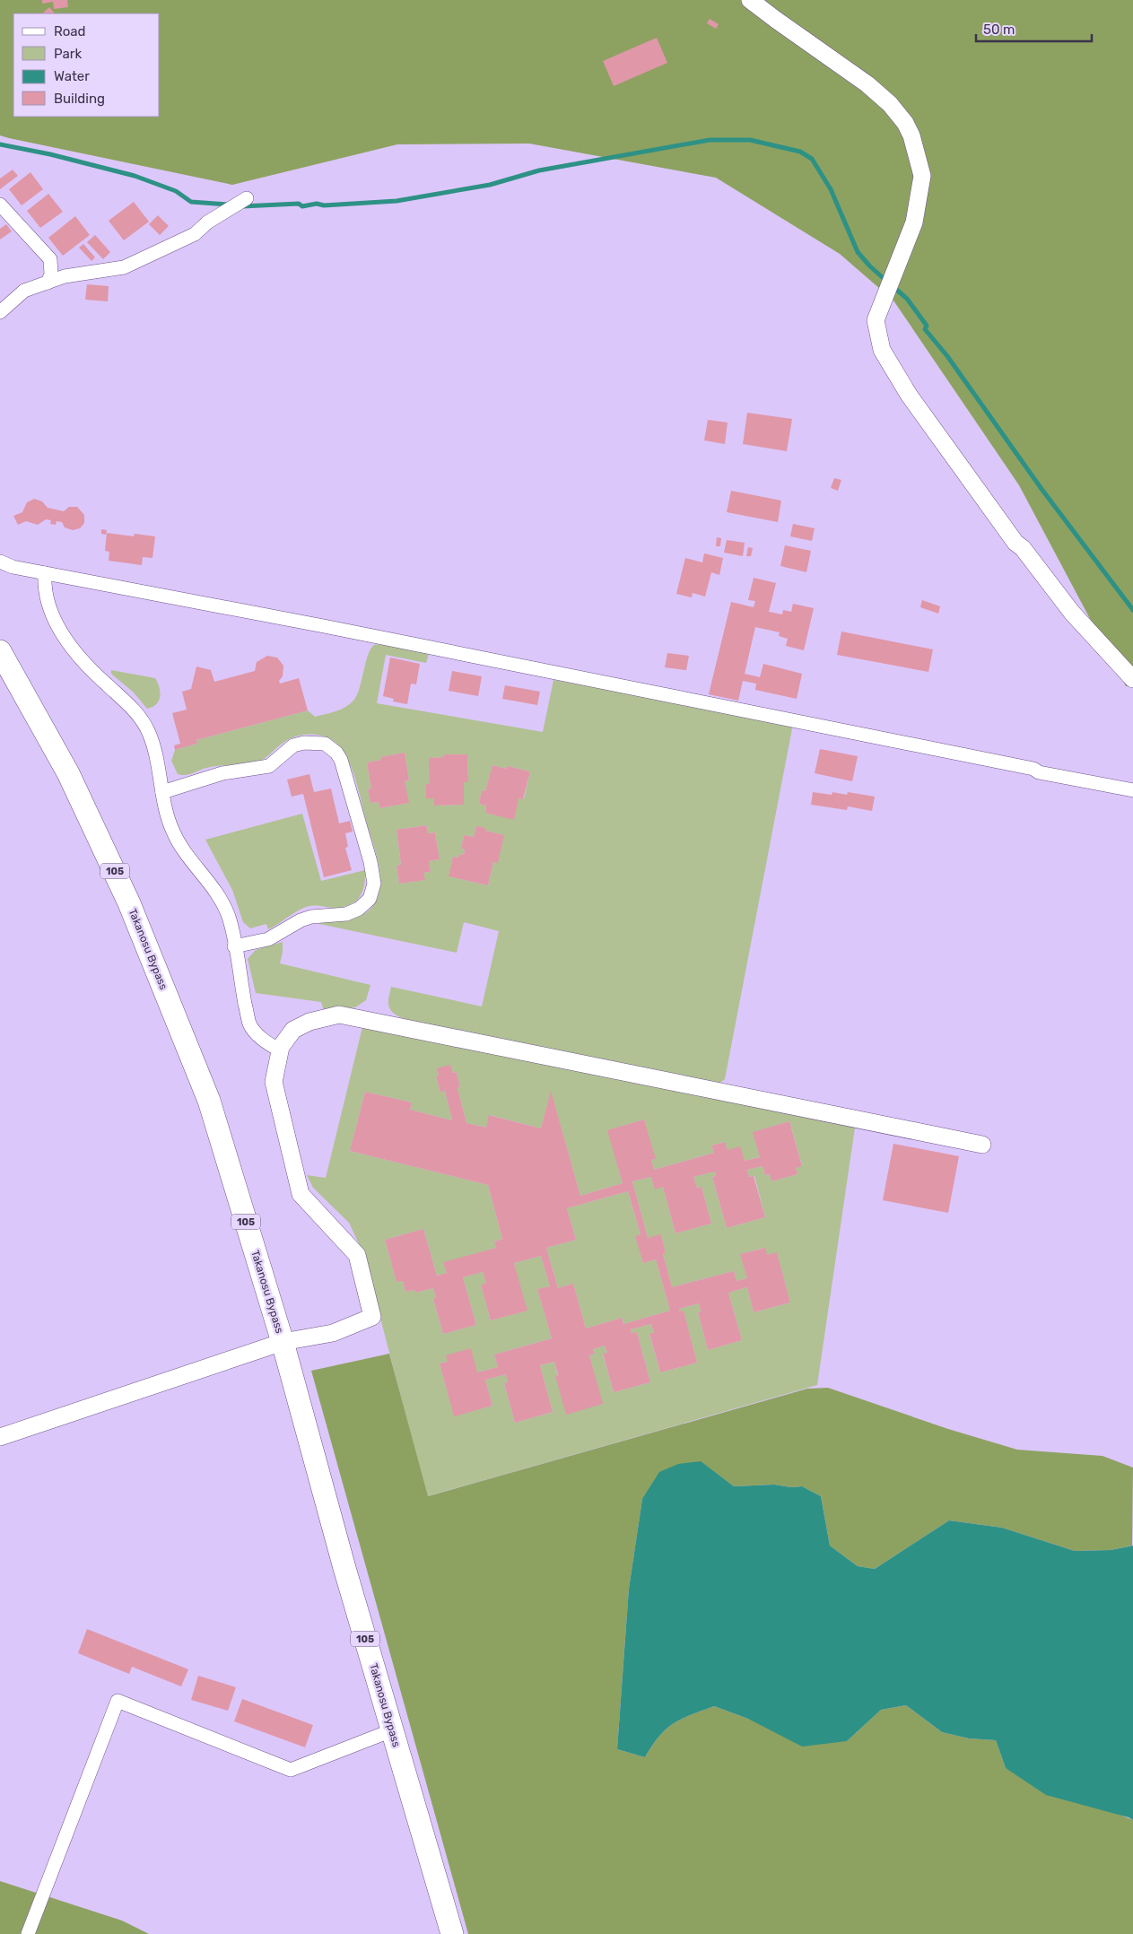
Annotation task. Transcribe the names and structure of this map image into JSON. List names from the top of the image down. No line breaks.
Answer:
{"streets":{"highway":["105","Takanosu Bypass"]},"legend":["Road","Park","Water","Building"],"scale_bar":"50 m"}
